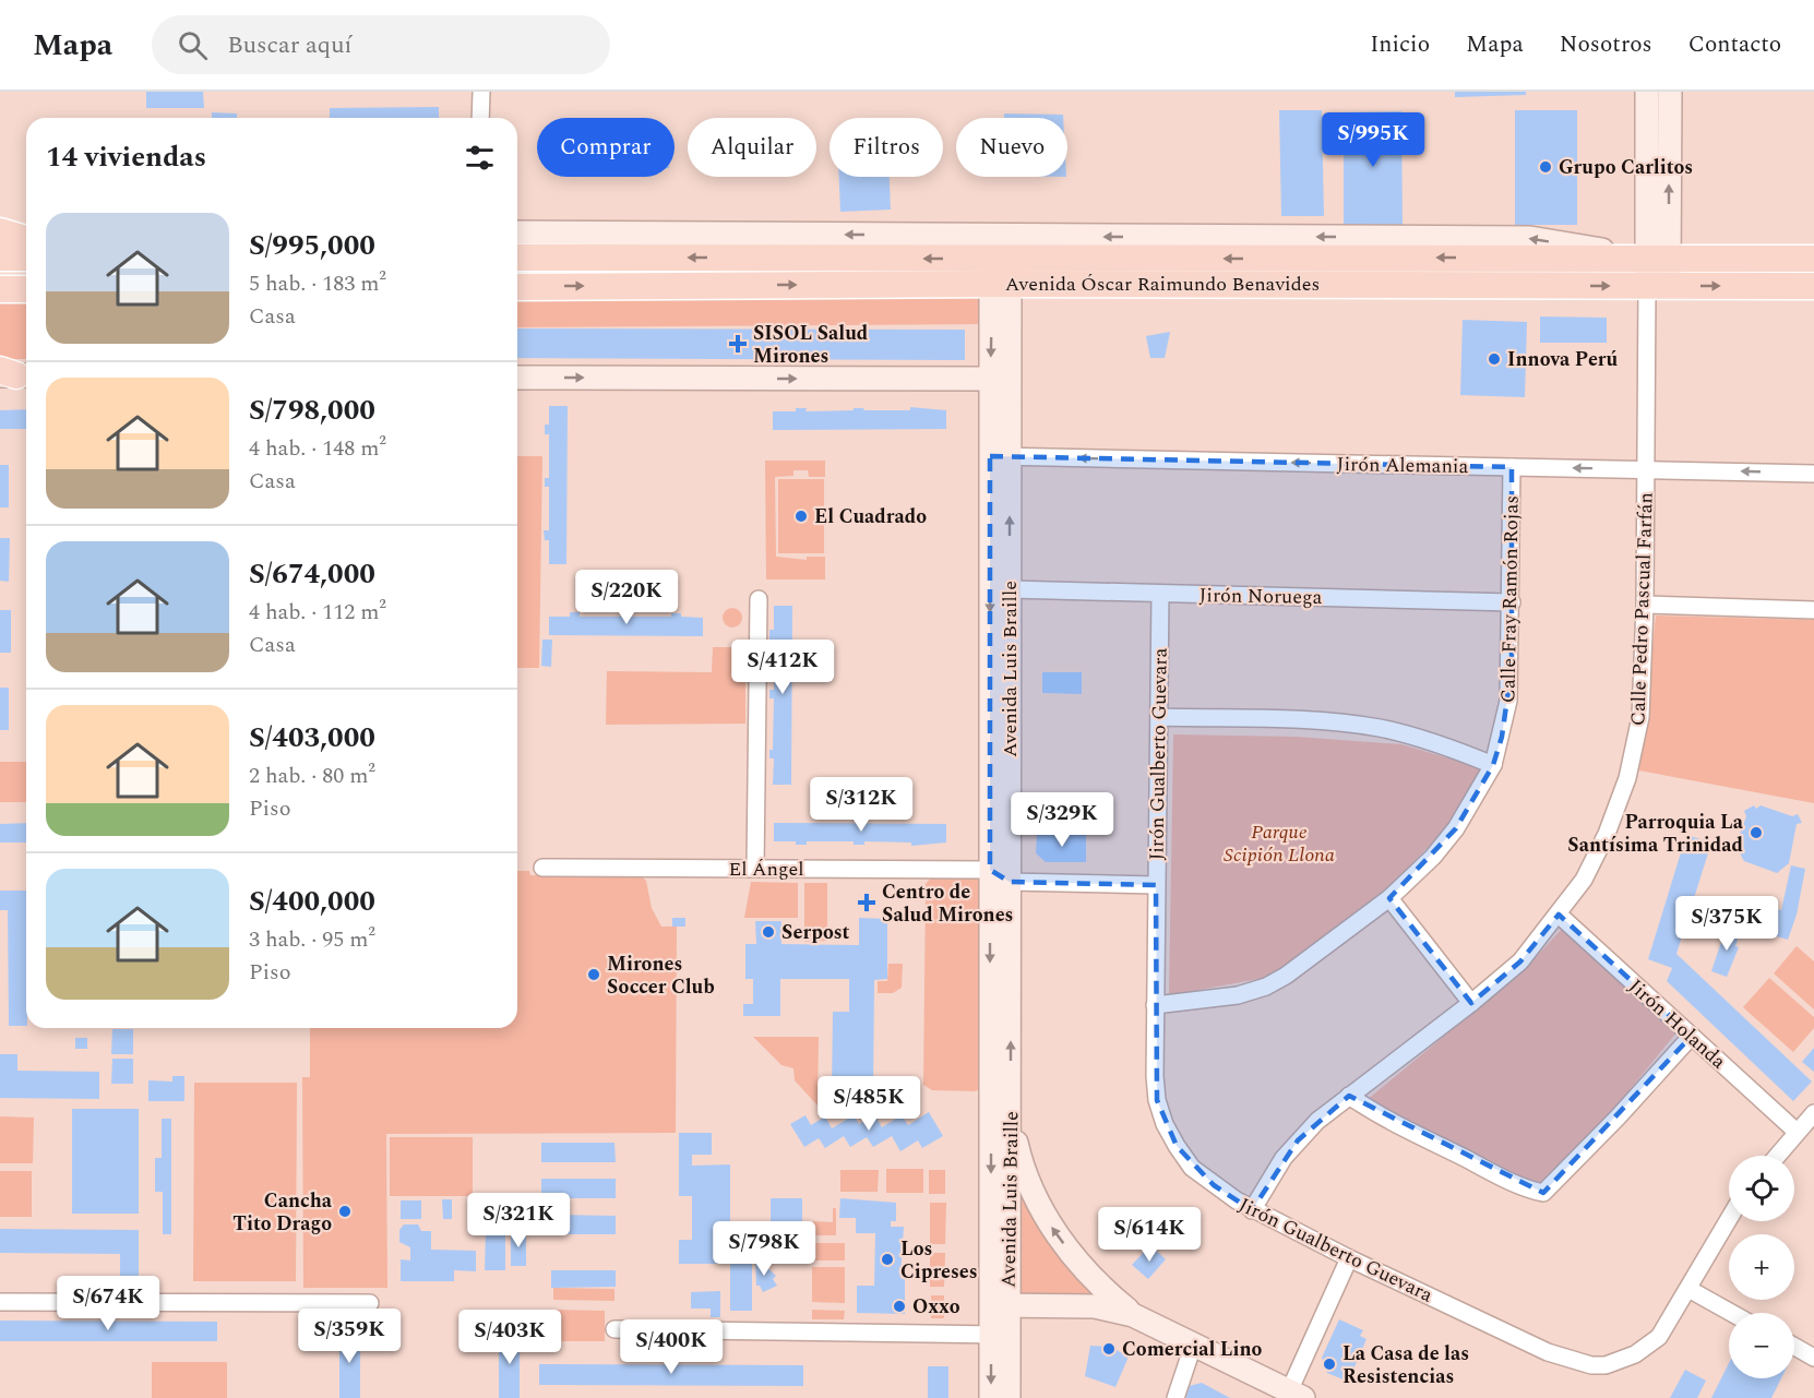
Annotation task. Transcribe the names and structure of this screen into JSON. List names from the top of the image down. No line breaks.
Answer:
{"streets":{"main road":["Avenida Óscar Raimundo Benavides"],"street":["Jirón Alemania","Jirón Noruega","Calle Fray Ramón Rojas","Calle Pedro Pascual Farfán","Avenida Luis Braille","Jirón Gualberto Guevara","El Ángel","Jirón Holanda"]},"crossings":[["Avenida Óscar Raimundo Benavides","Calle Pedro Pascual Farfán"],["Avenida Óscar Raimundo Benavides","Avenida Luis Braille"],["Jirón Alemania","Calle Fray Ramón Rojas"],["Jirón Alemania","Calle Pedro Pascual Farfán"],["Jirón Alemania","Avenida Luis Braille"],["Jirón Noruega","Calle Fray Ramón Rojas"],["Jirón Noruega","Avenida Luis Braille"],["Jirón Noruega","Jirón Gualberto Guevara"],["Calle Fray Ramón Rojas","Jirón Gualberto Guevara"],["Calle Pedro Pascual Farfán","Jirón Gualberto Guevara"],["Calle Pedro Pascual Farfán","Jirón Holanda"],["Avenida Luis Braille","El Ángel"],["Jirón Gualberto Guevara","El Ángel"]],"one_way":["Jirón Alemania"],"parks":["Parque Scipión Llona"],"places":{"other":["Grupo Carlitos","Innova Perú","El Cuadrado","Parroquia La Santísima Trinidad","Serpost","Mirones Soccer Club","Cancha Tito Drago","Los Cipreses","Oxxo","Comercial Lino","La Casa de las Resistencias"],"health":["SISOL Salud Mirones","Centro de Salud Mirones"]},"page":{"header":"Mapa","search":"Buscar aquí","nav":["Inicio","Mapa","Nosotros","Contacto"],"price":["S/995K","S/220K","S/412K","S/312K","S/329K","S/375K","S/485K","S/321K","S/614K","S/798K","S/674K","S/359K","S/403K","S/400K"],"chip":["Comprar","Alquilar","Filtros","Nuevo"],"heading":"14 viviendas","list":[{"name":"S/995,000","note":"5 hab. · 183 m² · Casa"},{"name":"S/798,000","note":"4 hab. · 148 m² · Casa"},{"name":"S/674,000","note":"4 hab. · 112 m² · Casa"},{"name":"S/403,000","note":"2 hab. · 80 m² · Piso"},{"name":"S/400,000","note":"3 hab. · 95 m² · Piso"}],"map_buttons":["+","−"]}}
